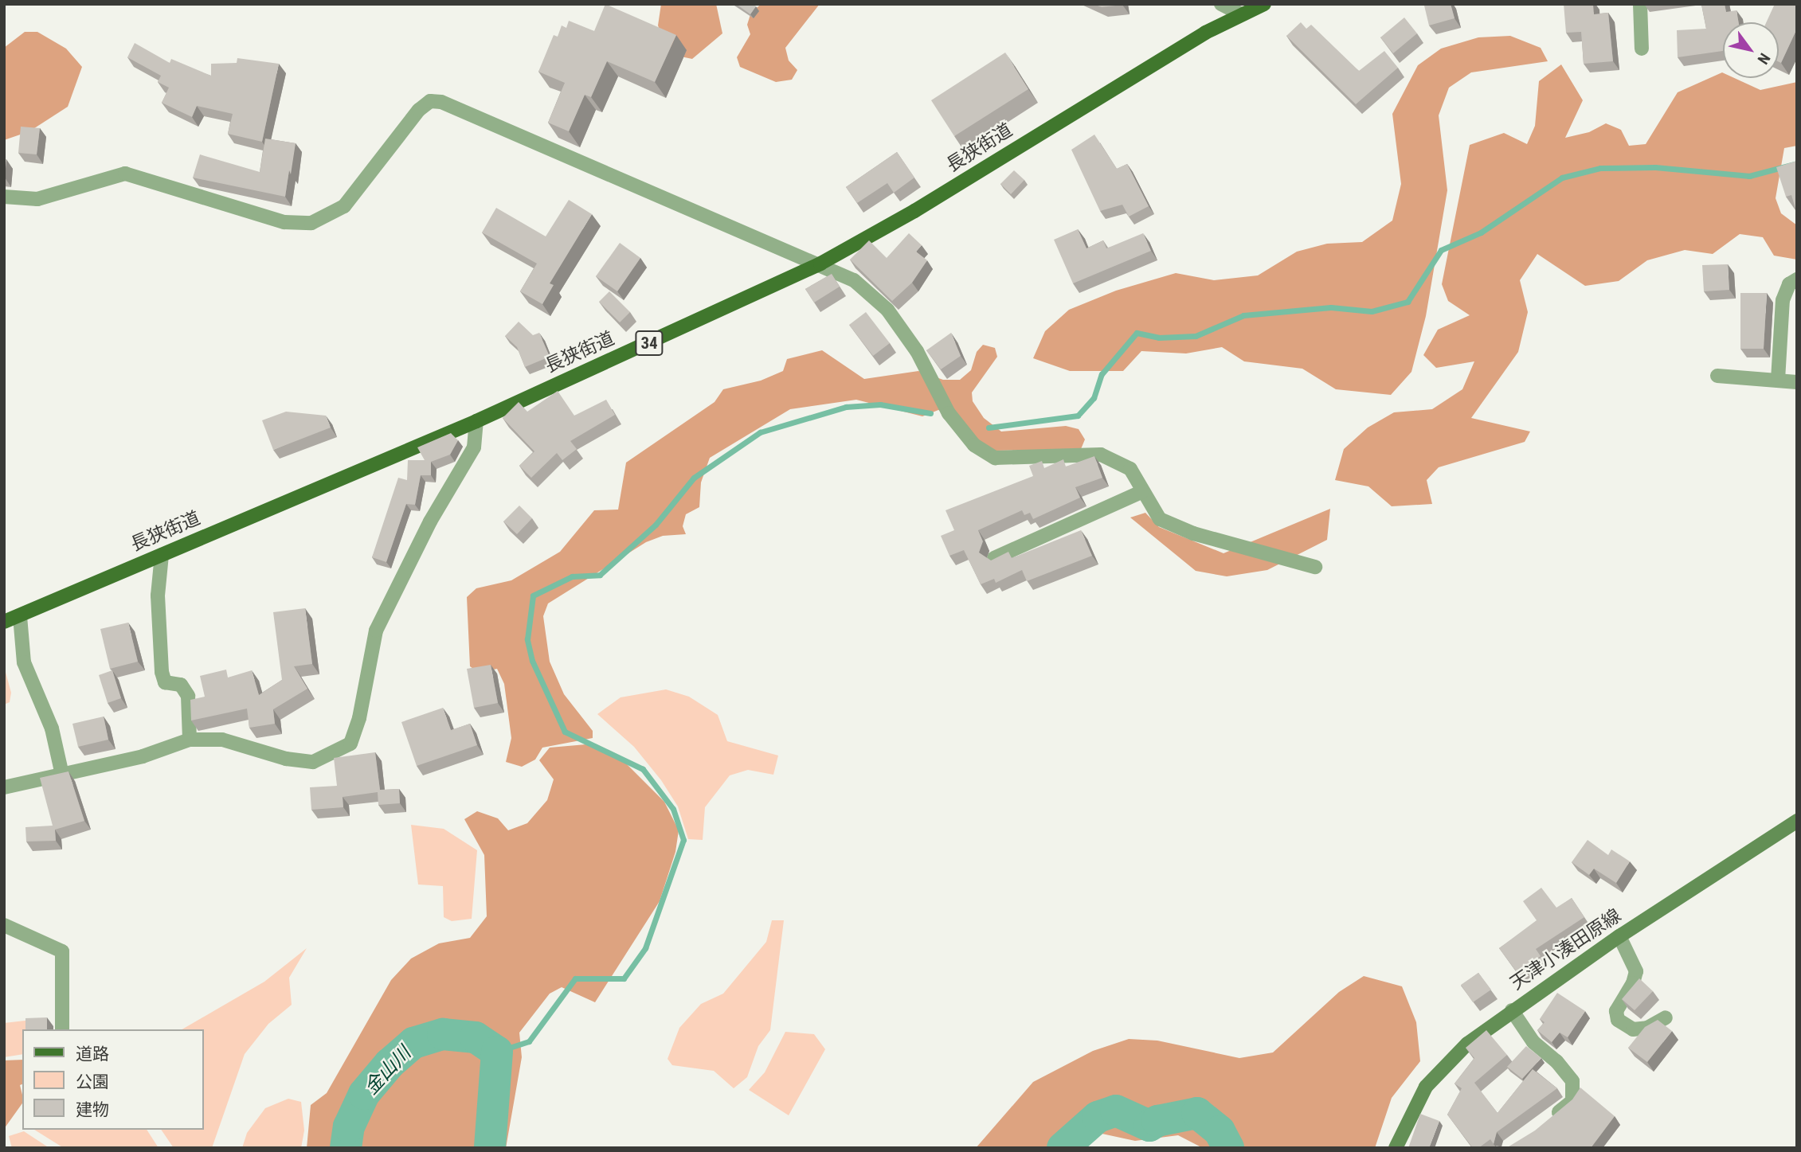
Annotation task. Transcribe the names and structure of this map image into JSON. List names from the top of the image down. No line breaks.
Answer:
{"streets":{"main road":["長狭街道","34","天津小湊田原線"]},"water":["金山川"],"legend":["道路","公園","建物"],"north":"bottom right"}
